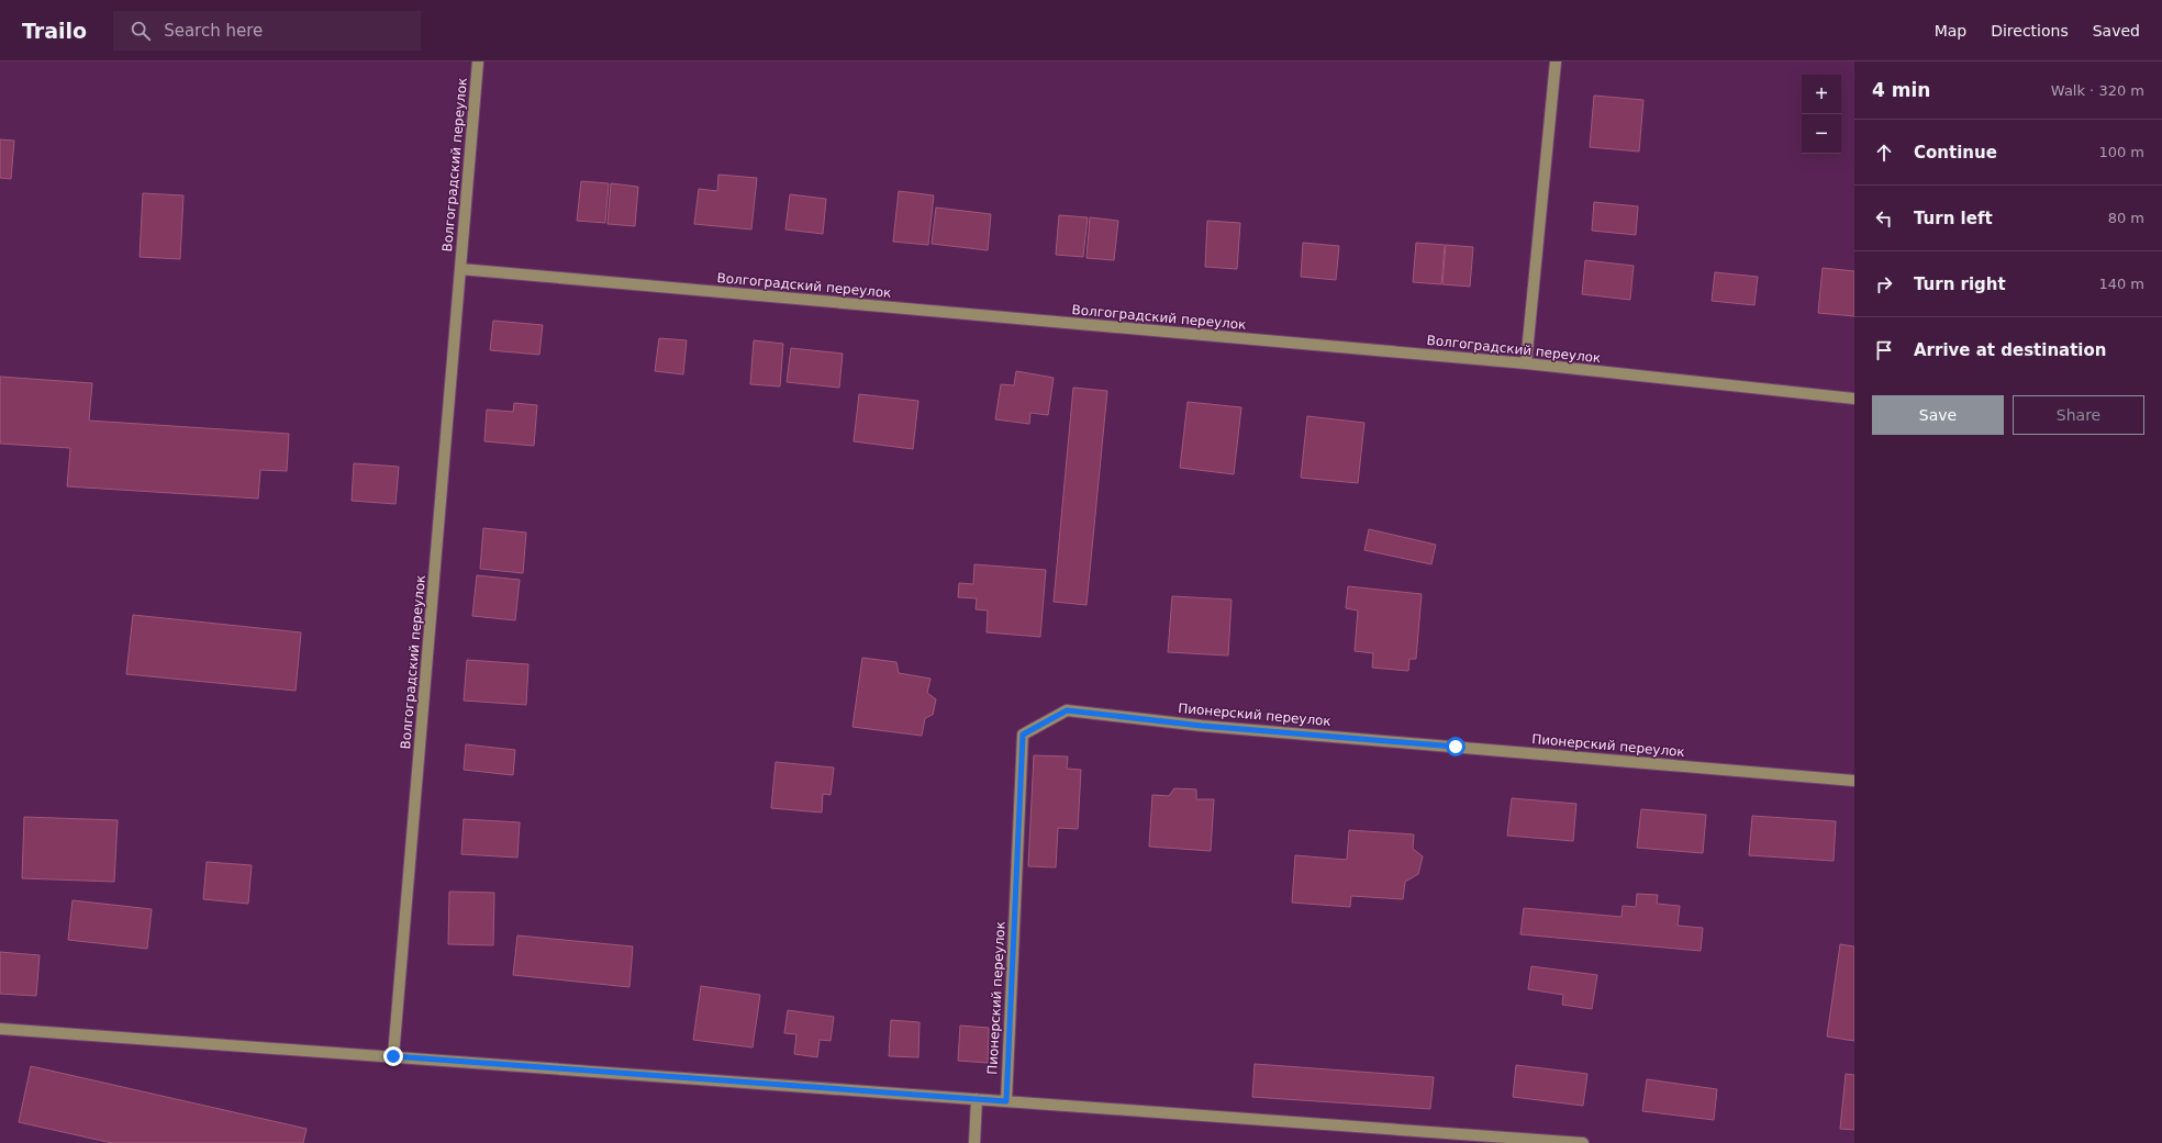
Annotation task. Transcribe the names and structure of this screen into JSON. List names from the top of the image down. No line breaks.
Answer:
{"streets":{"street":["Волгоградский переулок","Пионерский переулок"]},"page":{"header":"Trailo","search":"Search here","nav":["Map","Directions","Saved"],"heading":["4 min","Walk · 320 m"],"map_buttons":["+","−"],"list":[["Continue","100 m"],["Turn left","80 m"],["Turn right","140 m"],"Arrive at destination"],"buttons":["Save","Share"]}}
